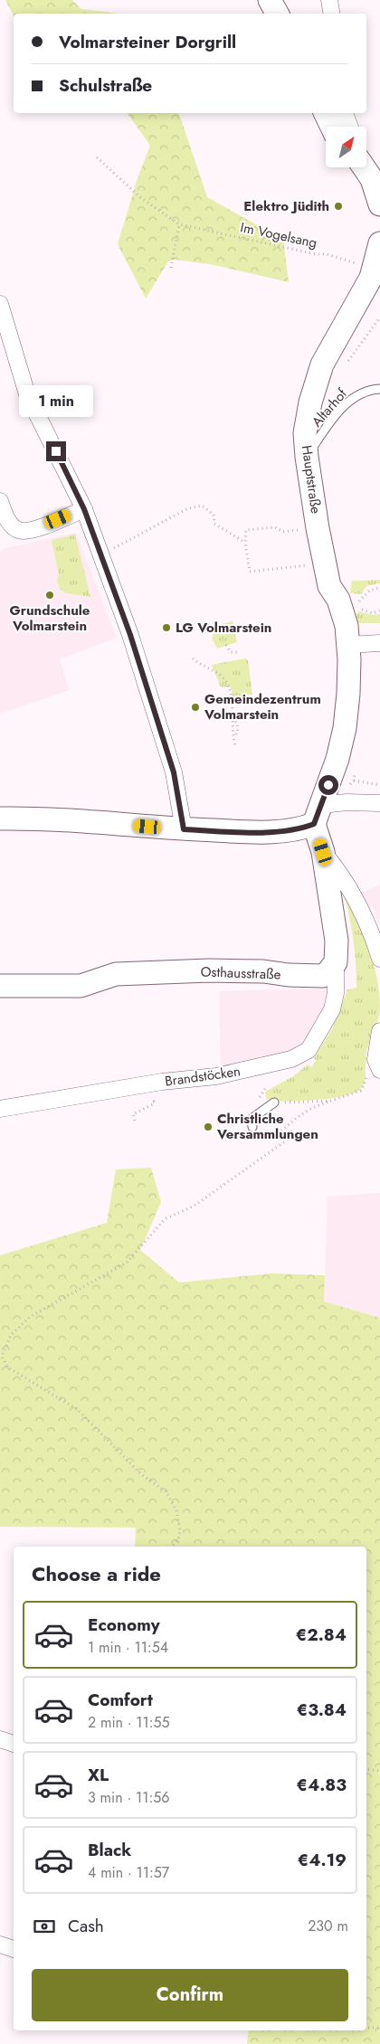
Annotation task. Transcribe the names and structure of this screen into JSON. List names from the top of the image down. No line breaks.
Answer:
{"streets":{"street":["Hauptstraße","Osthausstraße","Brandstöcken"],"lane":["Altarhof"],"path":["Im Vogelsang"]},"crossings":[["Im Vogelsang","Hauptstraße"],["Altarhof","Hauptstraße"],["Osthausstraße","Brandstöcken"]],"places":["Elektro Jüdith","Grundschule Volmarstein","LG Volmarstein","Gemeindezentrum Volmarstein","Christliche Versammlungen"],"north":"top right","page":{"banner":["Volmarsteiner Dorgrill","Schulstraße"],"bubble":"1 min","heading":"Choose a ride","list":[{"name":"Economy","note":"1 min · 11:54","value":"€2.84"},{"name":"Comfort","note":"2 min · 11:55","value":"€3.84"},{"name":"XL","note":"3 min · 11:56","value":"€4.83"},{"name":"Black","note":"4 min · 11:57","value":"€4.19"}],"pay":["Cash","230 m"],"buttons":"Confirm"}}
